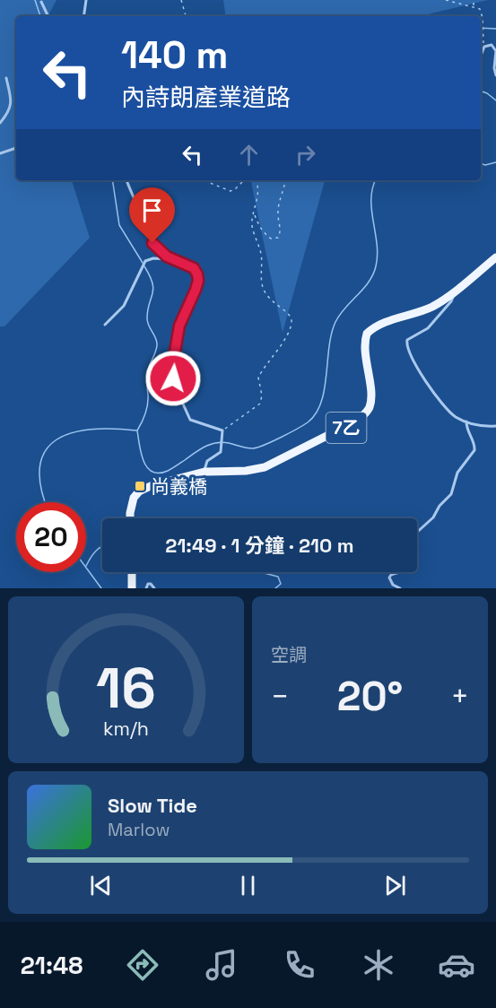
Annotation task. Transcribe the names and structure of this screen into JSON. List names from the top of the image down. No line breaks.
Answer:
{"streets":{"main road":["7乙"]},"places":{"transit":["尚義橋"]},"page":{"turn":["140 m","內詩朗產業道路"],"limit":"20","trip":"21:49 · 1 分鐘 · 210 m","tile":"空調","heat":["−","20°","+"],"song":["Slow Tide","Marlow"],"tabs":"21:48","gauge":["16","km/h"]}}
